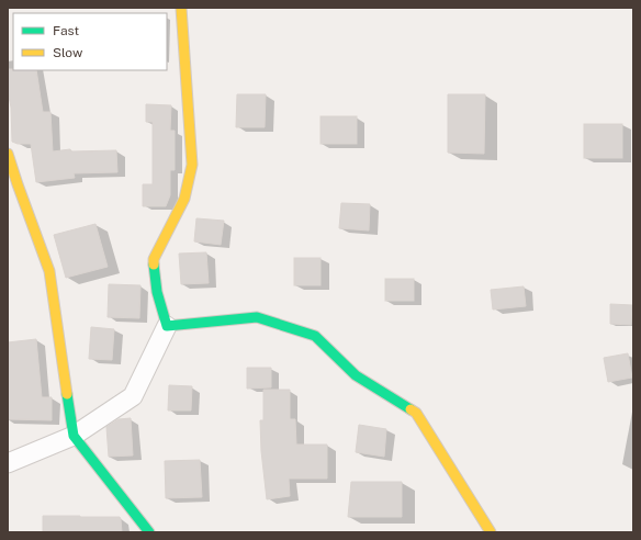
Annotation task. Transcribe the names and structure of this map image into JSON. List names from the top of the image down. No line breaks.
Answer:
{"legend":["Fast","Slow"]}
